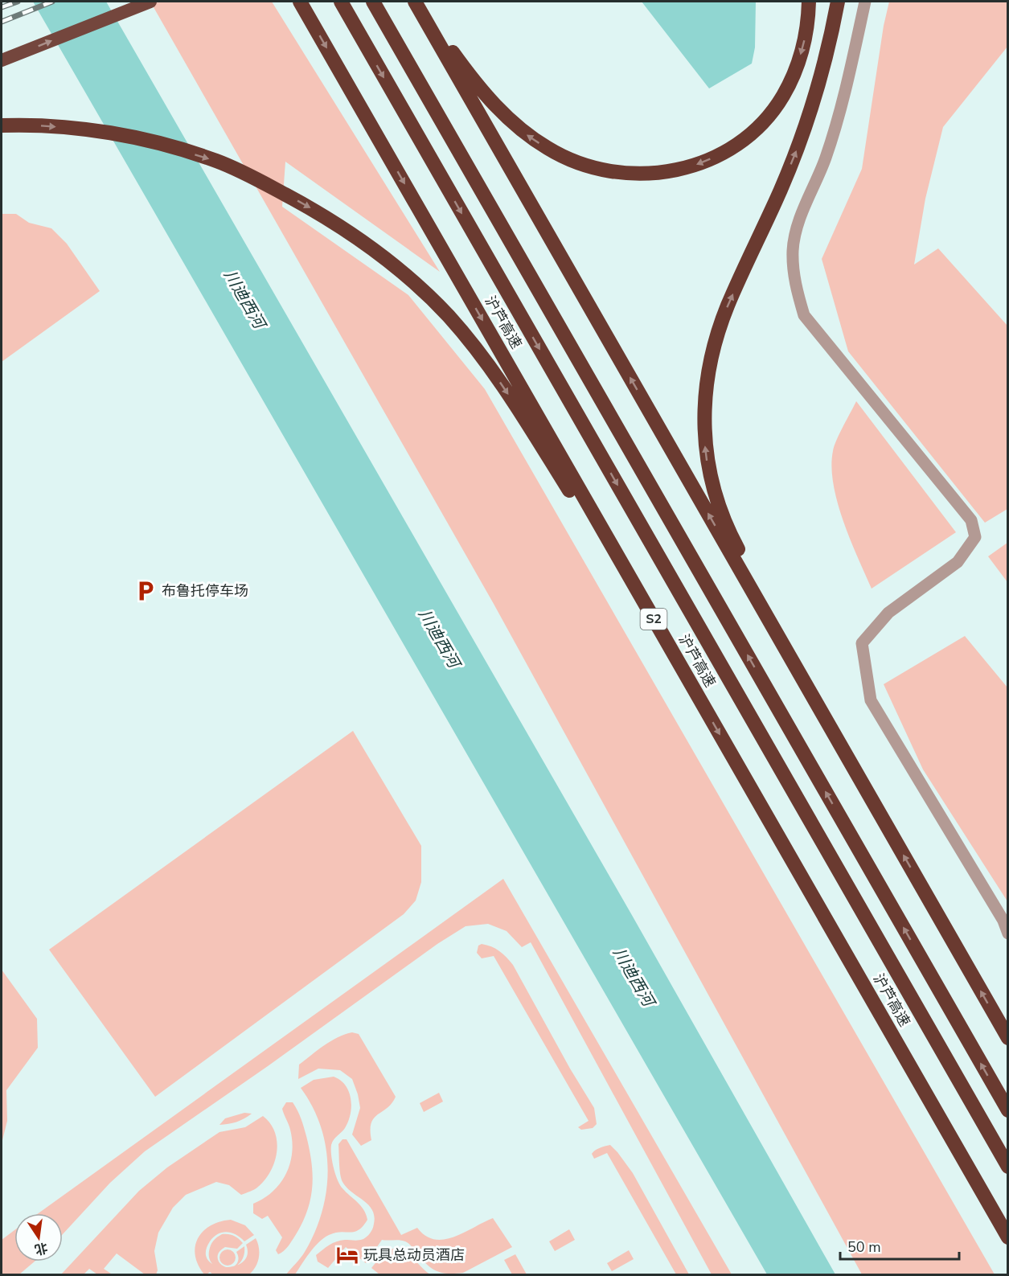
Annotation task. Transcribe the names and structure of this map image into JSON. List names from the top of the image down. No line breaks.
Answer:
{"streets":{"highway":["沪芦高速","S2"]},"water":["川迪西河"],"places":{"parking":["布鲁托停车场"],"hotel":["玩具总动员酒店"]},"scale_bar":"50 m","north":"bottom"}
